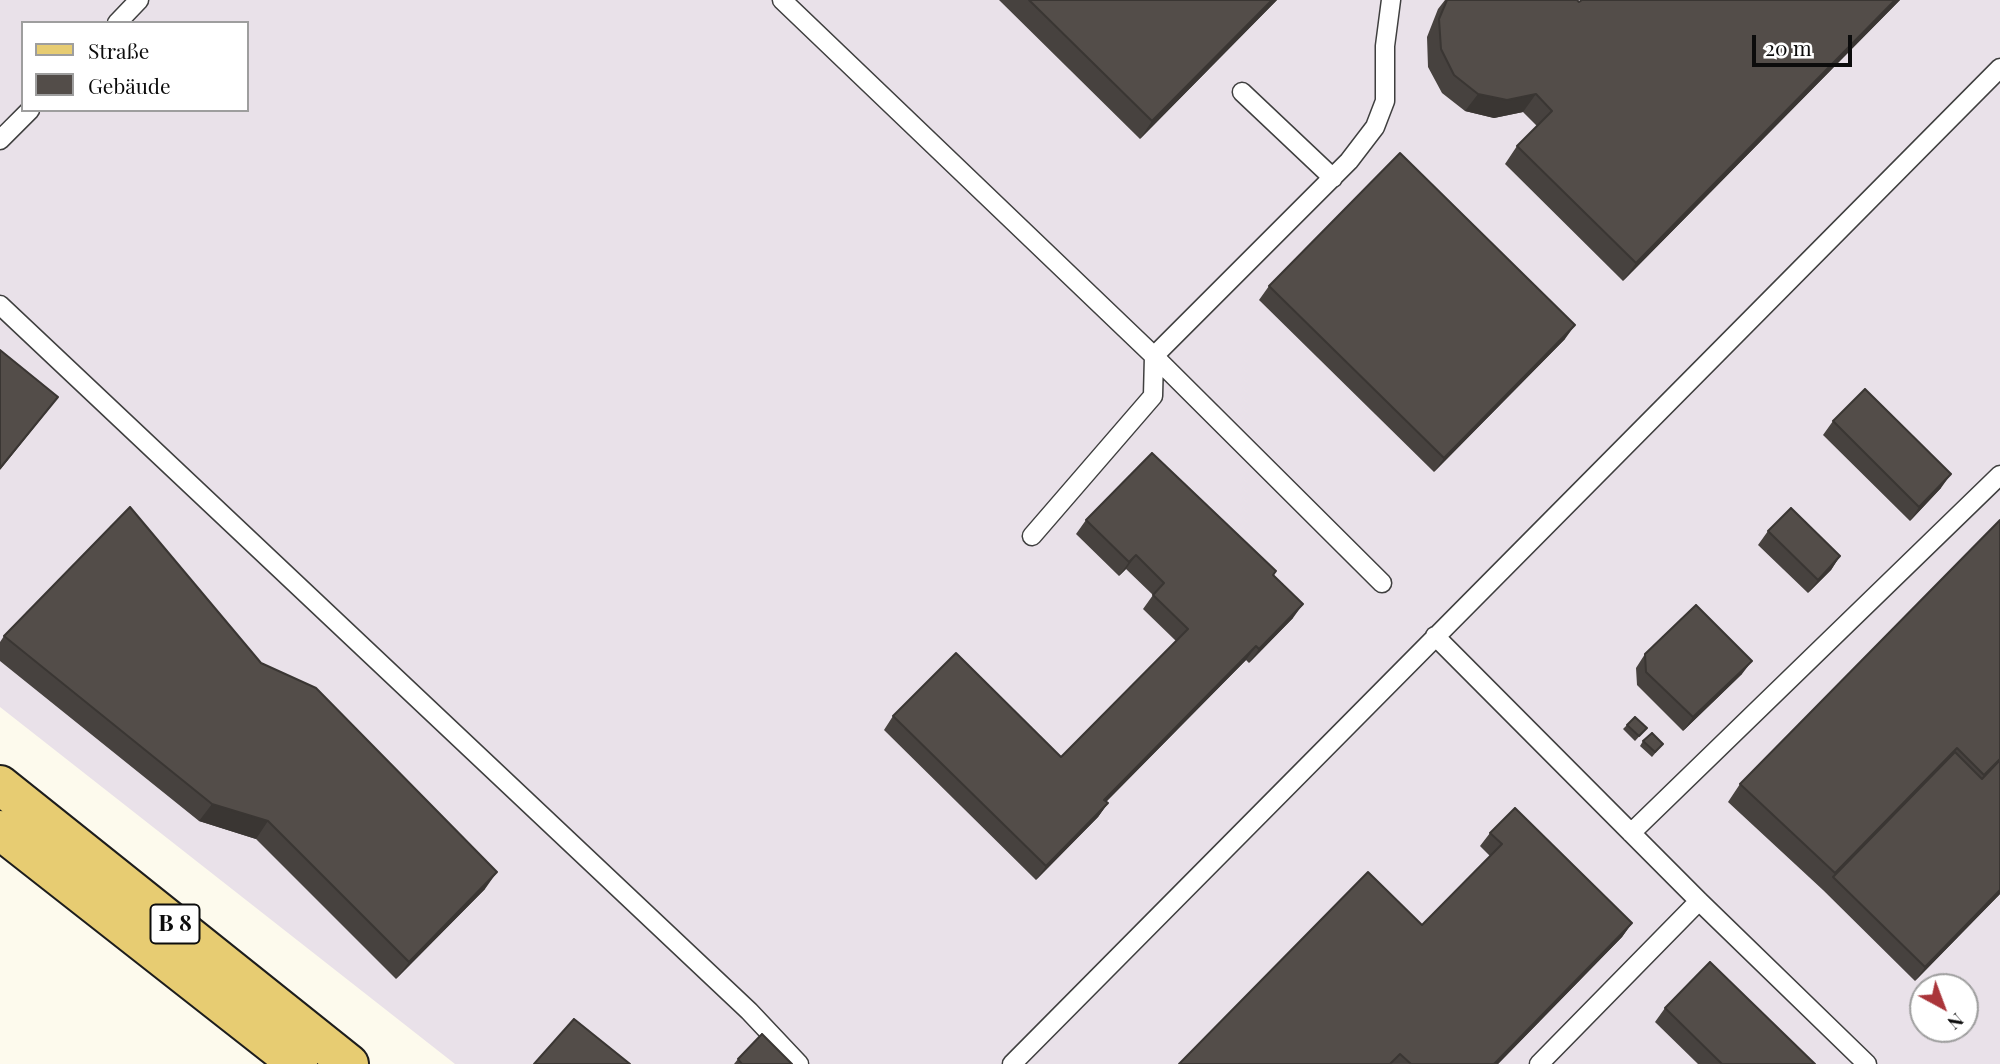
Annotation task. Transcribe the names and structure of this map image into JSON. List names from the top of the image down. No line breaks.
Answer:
{"streets":{"main road":["B 8"]},"legend":["Straße","Gebäude"],"scale_bar":"20 m","north":"bottom right"}
